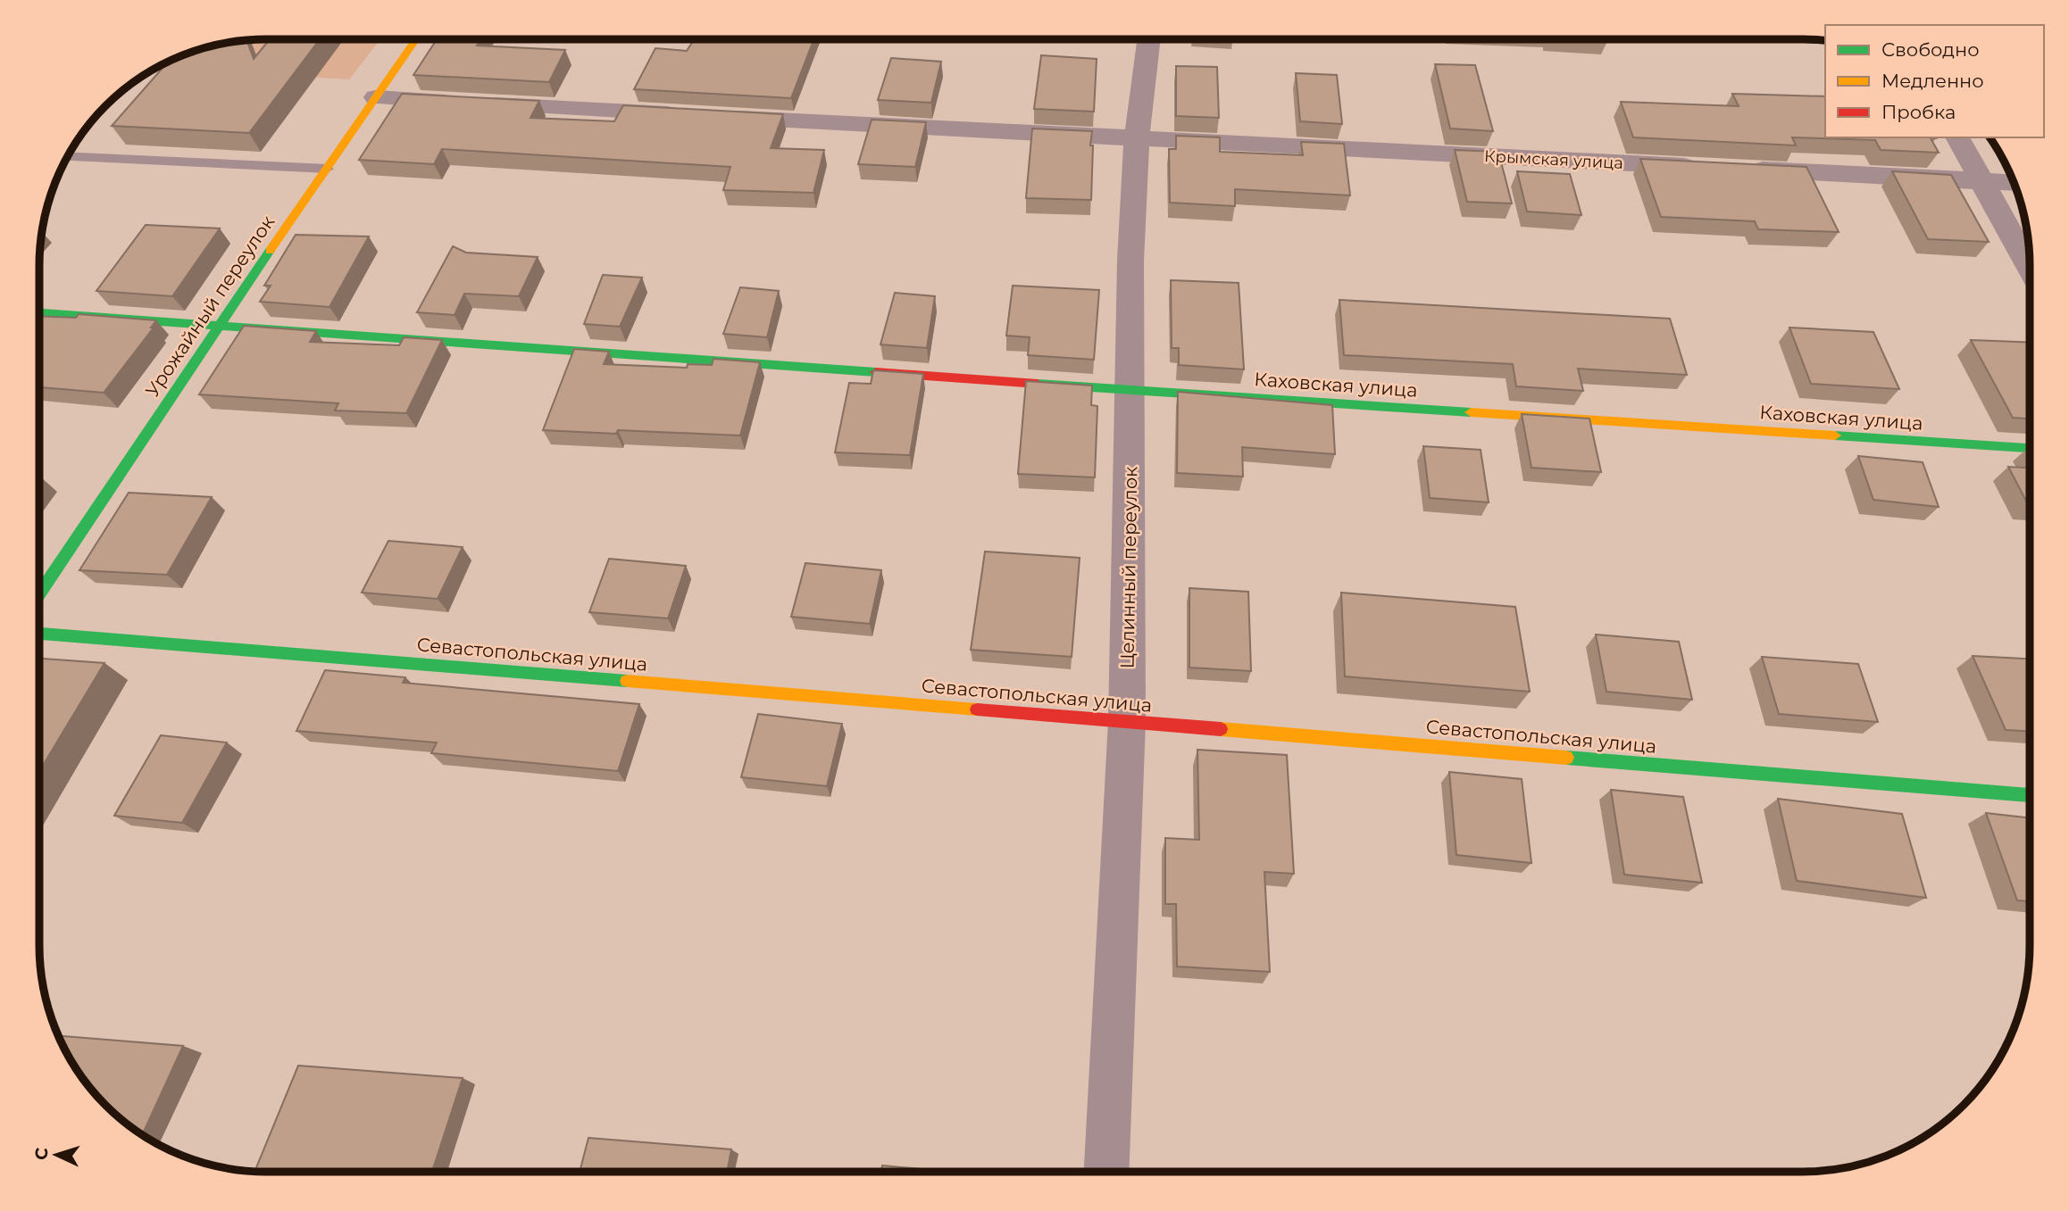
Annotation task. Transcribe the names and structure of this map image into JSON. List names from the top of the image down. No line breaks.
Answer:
{"streets":{"street":["Крымская улица","Урожайный переулок","Каховская улица","Целинный переулок","Севастопольская улица"]},"crossings":[["Крымская улица","Урожайный переулок"],["Крымская улица","Целинный переулок"],["Урожайный переулок","Каховская улица"],["Каховская улица","Целинный переулок"],["Целинный переулок","Севастопольская улица"]],"legend":["Свободно","Медленно","Пробка"],"north":"left"}
